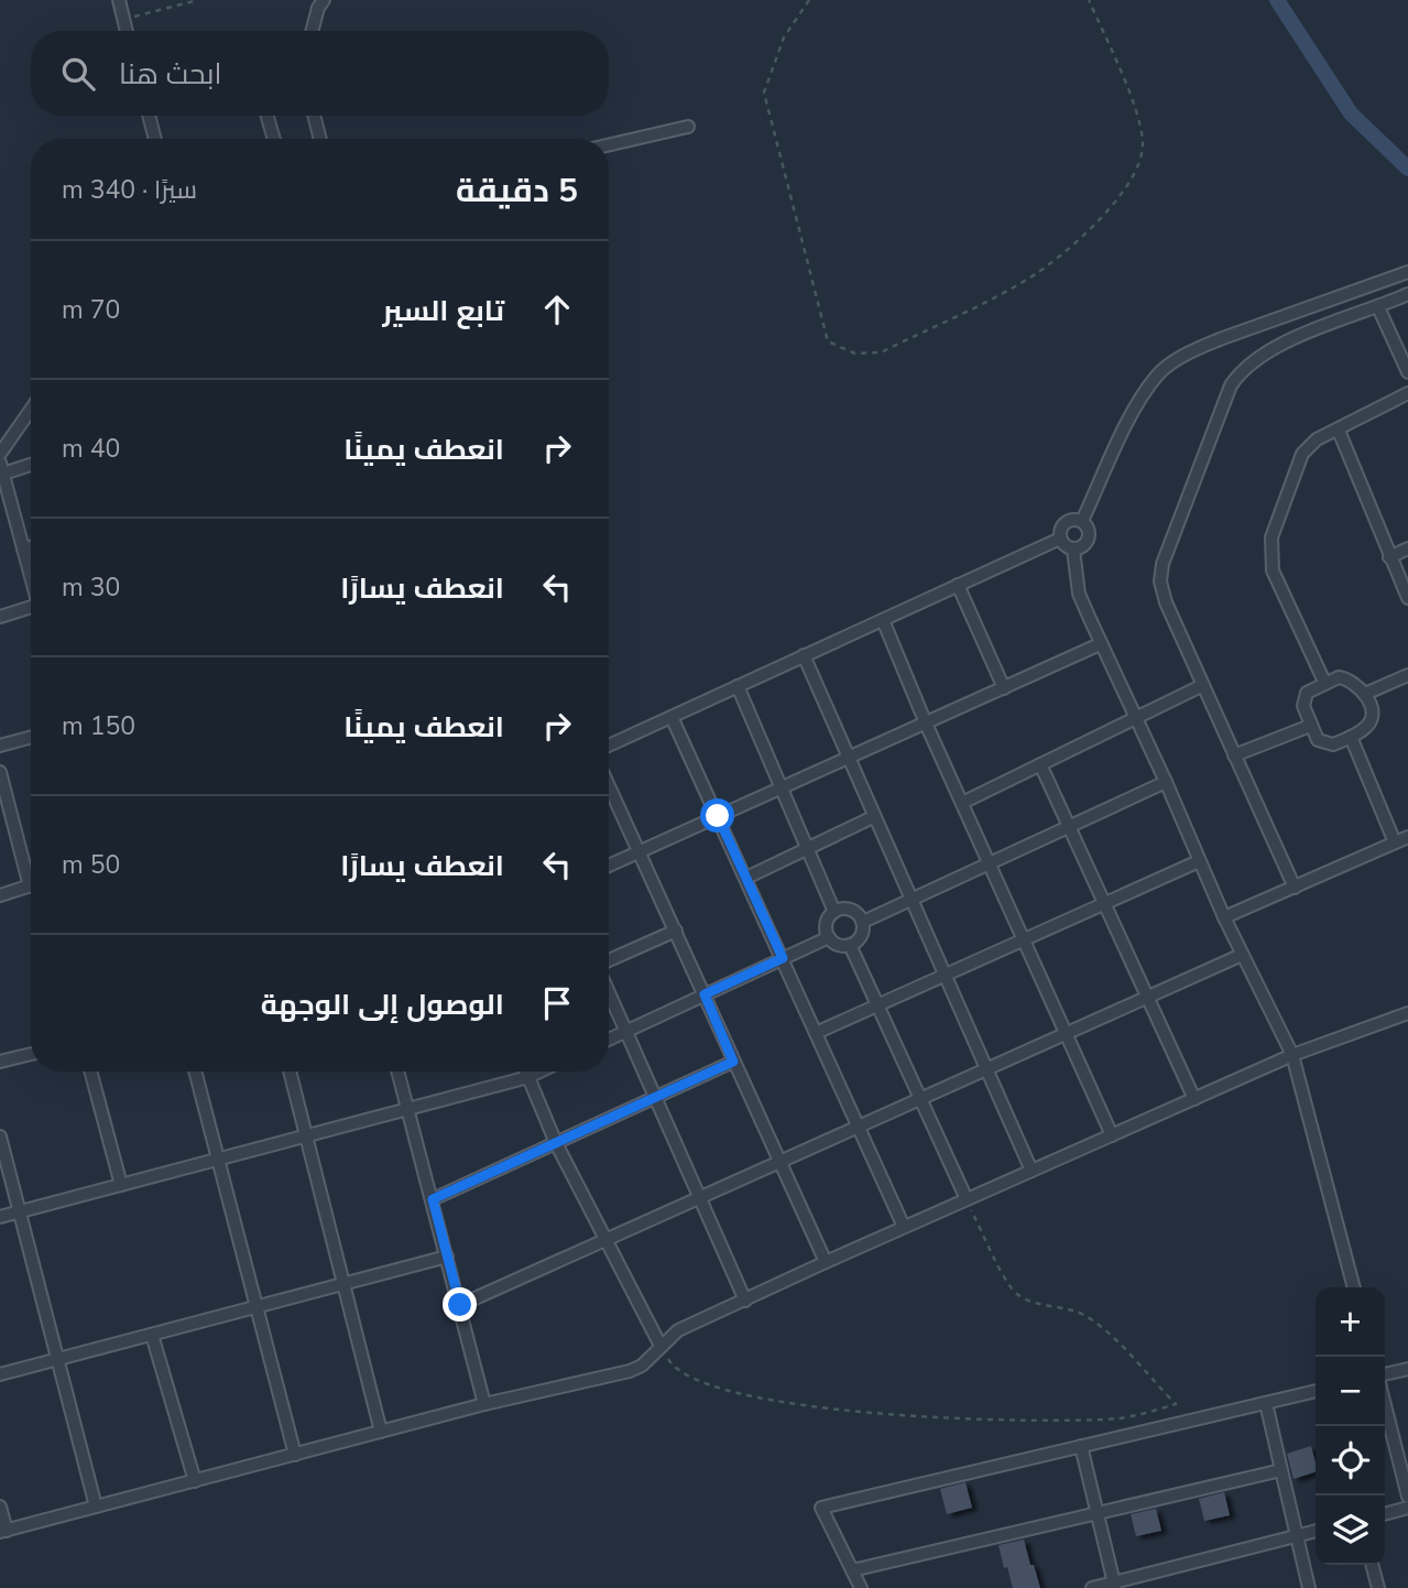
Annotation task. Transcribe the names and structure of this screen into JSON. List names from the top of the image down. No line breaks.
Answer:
{"page":{"search":"ابحث هنا","heading":["5 دقيقة","سيرًا · 340 m"],"list":[["تابع السير","70 m"],["انعطف يمينًا","40 m"],["انعطف يسارًا","30 m"],["انعطف يمينًا","150 m"],["انعطف يسارًا","50 m"],"الوصول إلى الوجهة"],"map_buttons":["+","−"]}}
